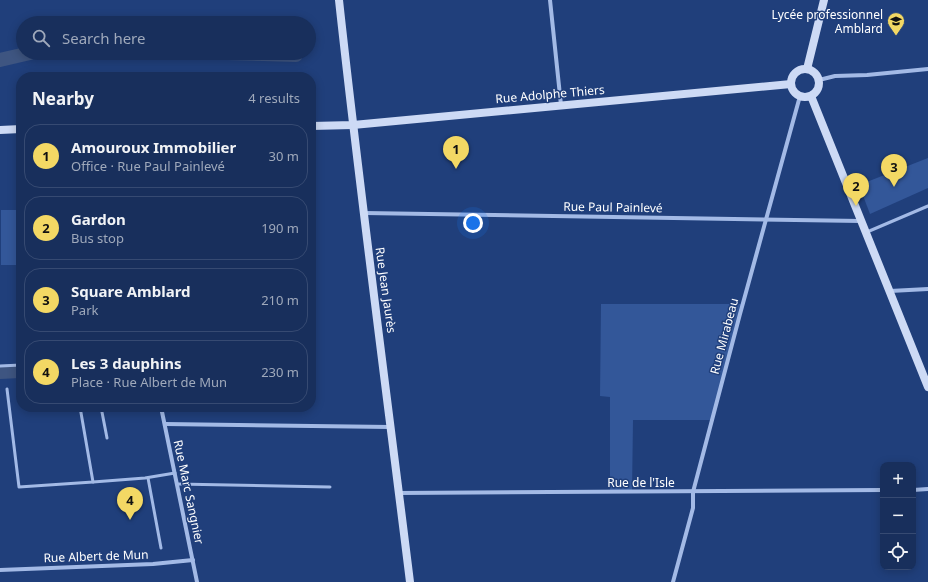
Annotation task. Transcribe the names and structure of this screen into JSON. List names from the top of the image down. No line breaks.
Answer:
{"streets":{"street":["Rue Adolphe Thiers","Rue Paul Painlevé","Rue Jean Jaurès","Rue Mirabeau","Rue de l'Isle","Rue Marc Sangnier","Rue Albert de Mun"]},"crossings":[["Rue Adolphe Thiers","Rue Jean Jaurès"],["Rue Adolphe Thiers","Rue Mirabeau"],["Rue Paul Painlevé","Rue Jean Jaurès"],["Rue Paul Painlevé","Rue Mirabeau"],["Rue Jean Jaurès","Rue de l'Isle"],["Rue Mirabeau","Rue de l'Isle"],["Rue Marc Sangnier","Rue Albert de Mun"]],"places":{"school or university":["Lycée professionnel Amblard"]},"page":{"search":"Search here","heading":["Nearby","4 results"],"list":[{"mark":"1","name":"Amouroux Immobilier","note":"Office · Rue Paul Painlevé","value":"30 m"},{"mark":"2","name":"Gardon","note":"Bus stop","value":"190 m"},{"mark":"3","name":"Square Amblard","note":"Park","value":"210 m"},{"mark":"4","name":"Les 3 dauphins","note":"Place · Rue Albert de Mun","value":"230 m"}],"pins":["1","3","2","4"],"map_buttons":["+","−"]}}
